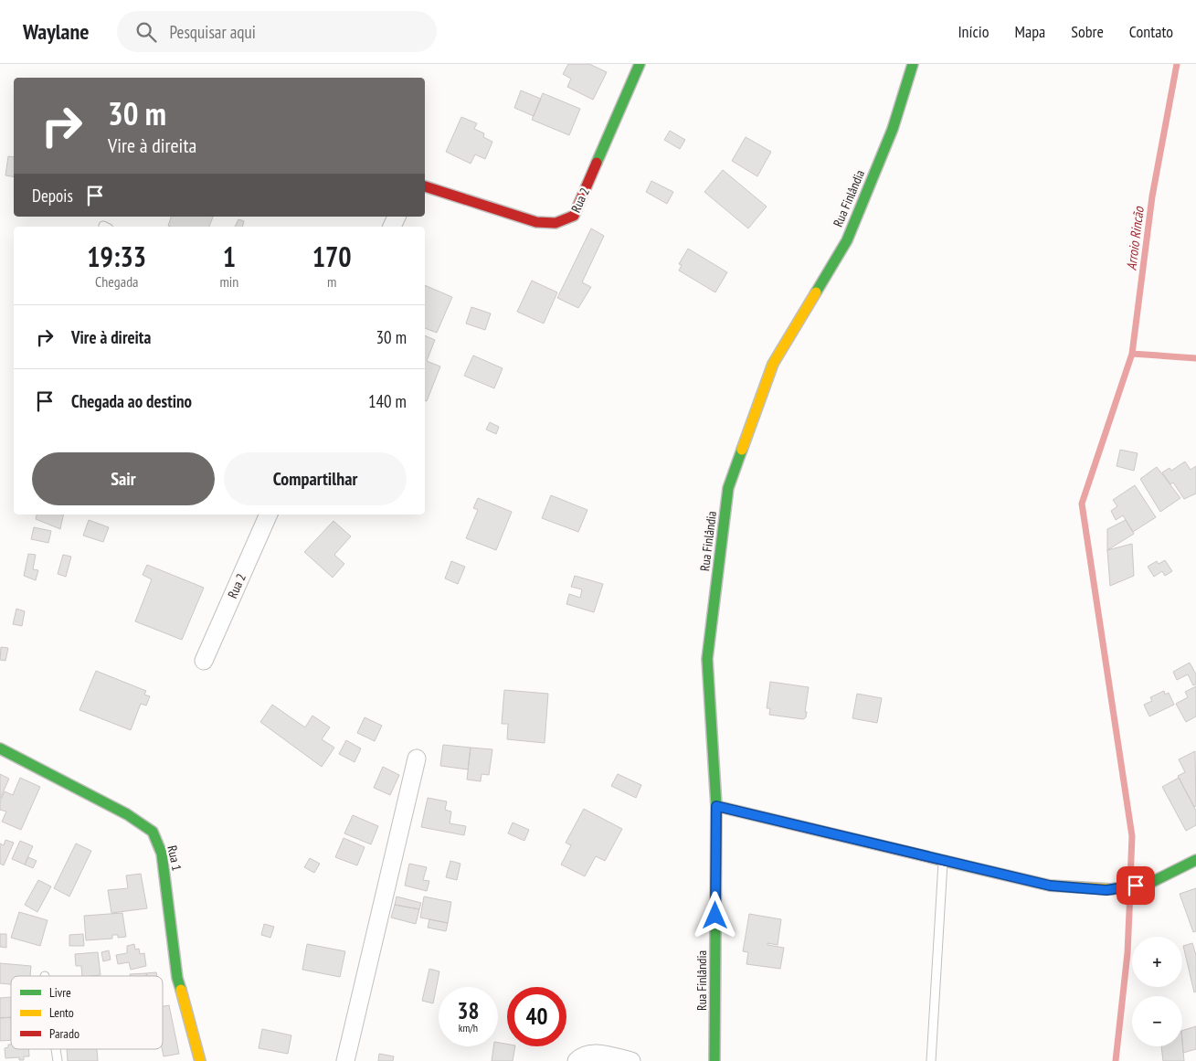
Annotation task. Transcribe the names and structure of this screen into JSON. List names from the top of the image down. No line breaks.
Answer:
{"streets":{"street":["Rua Finlândia","Rua 2","Rua 1"]},"water":["Arroio Rincão"],"legend":["Livre","Lento","Parado"],"page":{"header":"Waylane","search":"Pesquisar aqui","nav":["Início","Mapa","Sobre","Contato"],"turn":["30 m","Vire à direita"],"then":"Depois","eta":["19:33","Chegada","1","min","170","m"],"list":[{"name":"Vire à direita","value":"30 m"},{"name":"Chegada ao destino","value":"140 m"}],"buttons":["Sair","Compartilhar"],"map_buttons":["+","−"],"speed":"38 km/h","limit":"40"}}
